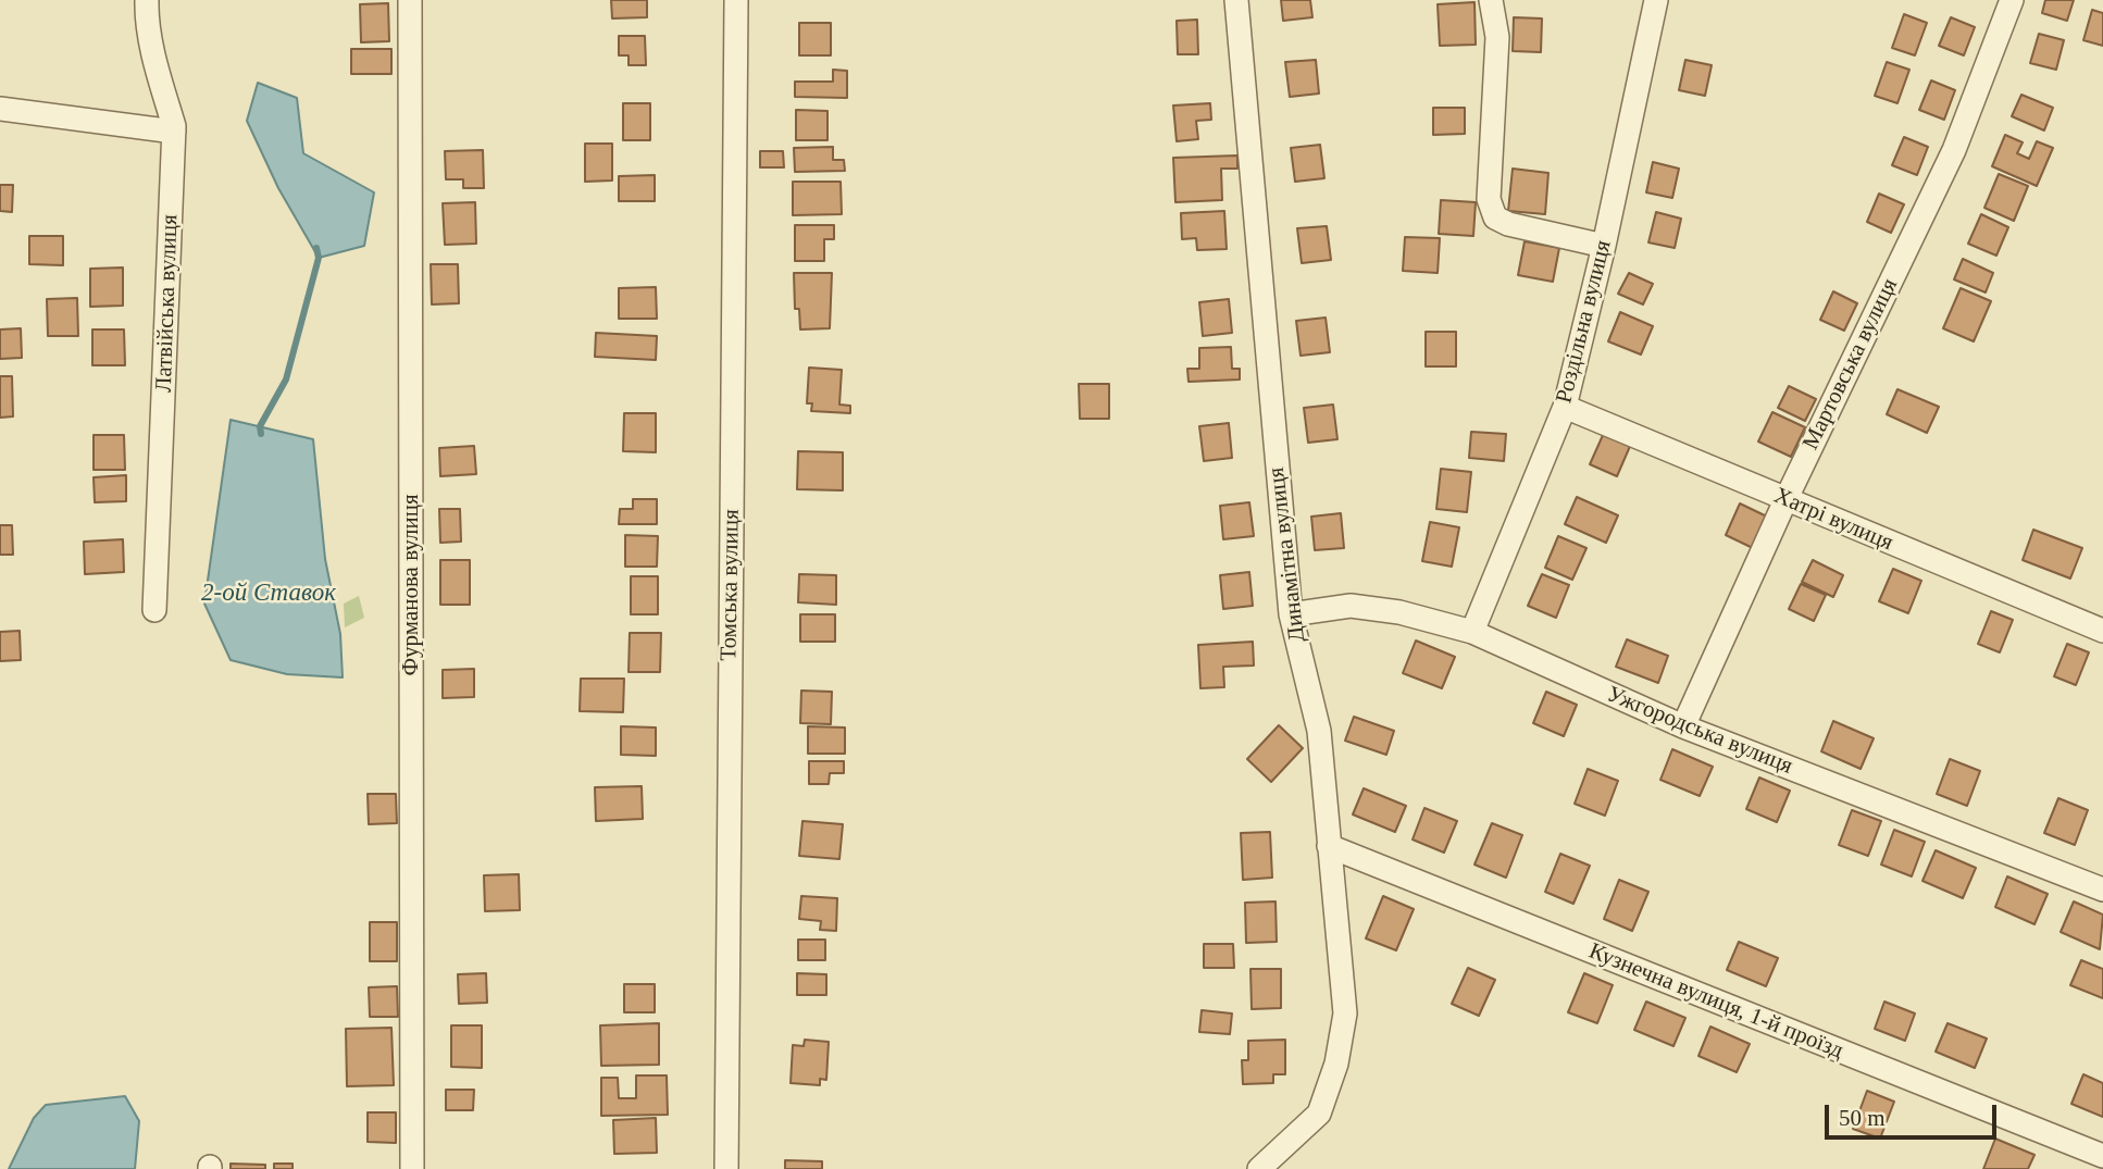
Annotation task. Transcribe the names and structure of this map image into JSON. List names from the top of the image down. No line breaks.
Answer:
{"streets":{"street":["Латвiйська вулиця","Роздільна вулиця","Мартовська вулиця","Хатрі вулиця","Динамітна вулиця","Фурманова вулиця","Томська вулиця","Ужгородська вулиця","Кузнечна вулиця, 1-й проїзд"]},"crossings":[["Роздільна вулиця","Хатрі вулиця"],["Роздільна вулиця","Ужгородська вулиця"],["Мартовська вулиця","Хатрі вулиця"],["Мартовська вулиця","Ужгородська вулиця"],["Динамітна вулиця","Ужгородська вулиця"],["Динамітна вулиця","Кузнечна вулиця, 1-й проїзд"]],"water":["2-ой Ставок"],"scale_bar":"50 m"}
